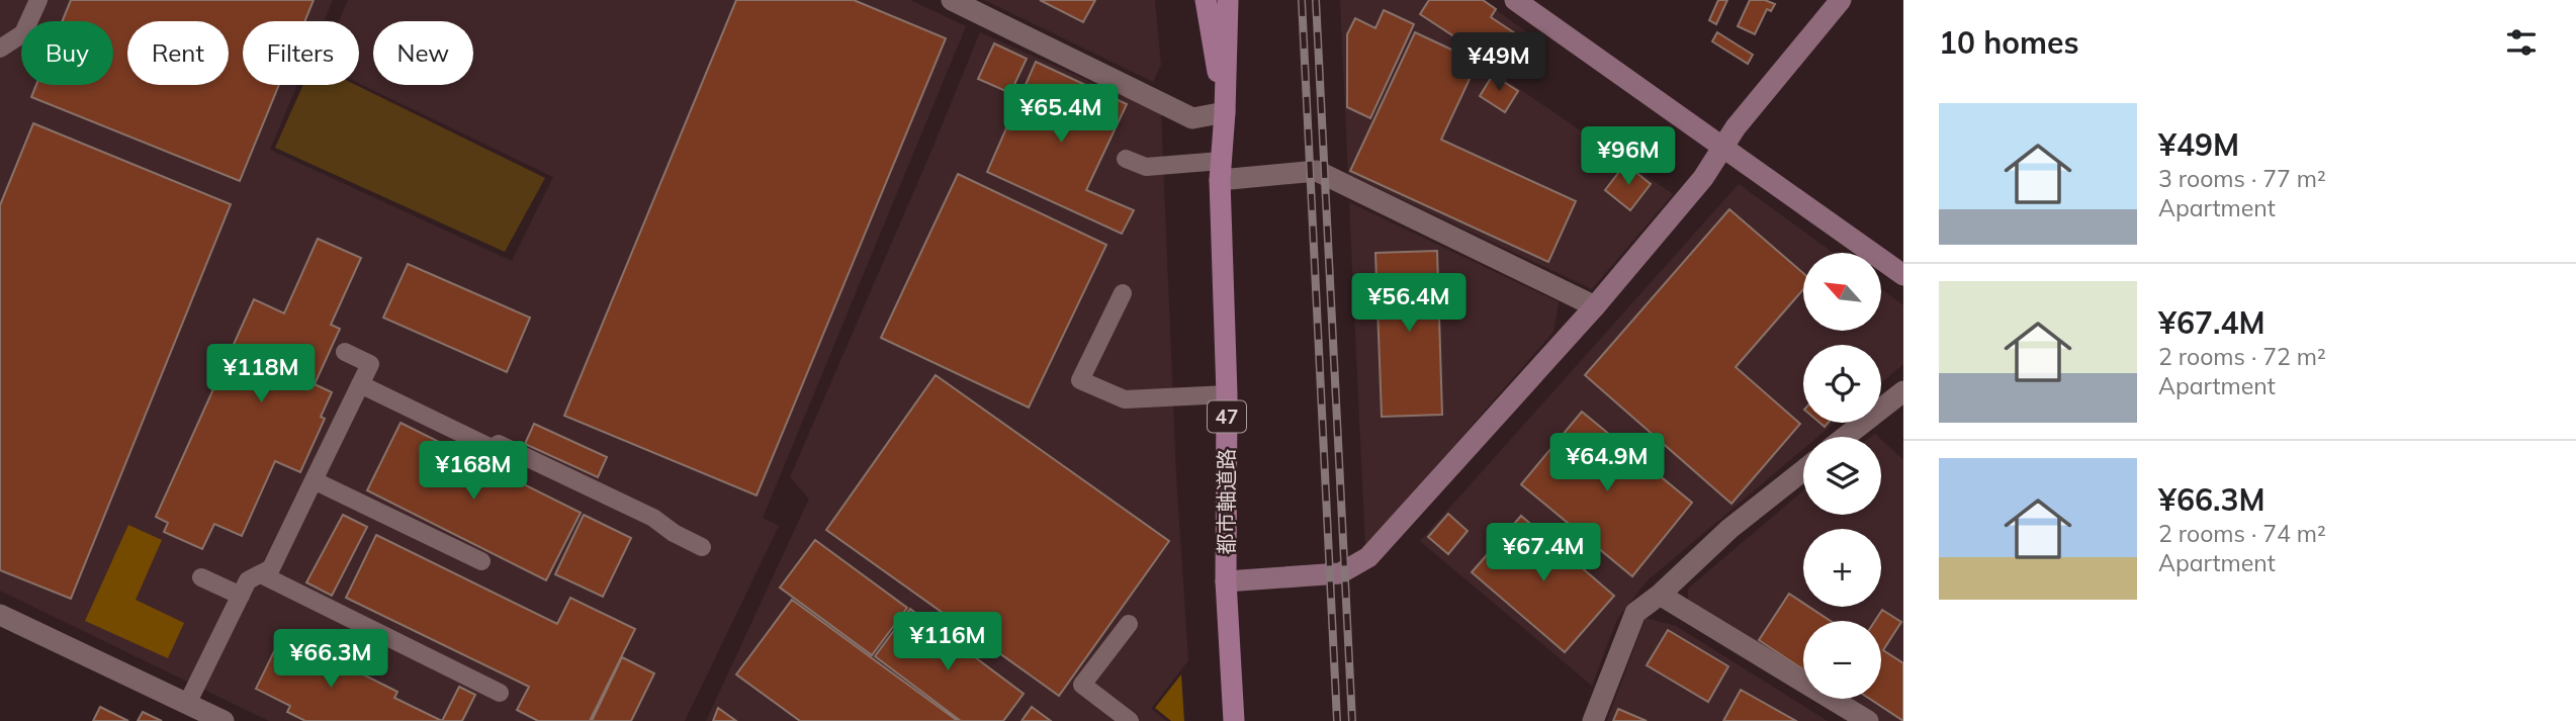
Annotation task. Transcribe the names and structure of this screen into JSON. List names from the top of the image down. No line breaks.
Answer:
{"streets":{"main road":["47","都市軸道路"]},"north":"top left","page":{"heading":"10 homes","chip":["Buy","Rent","Filters","New"],"price":["¥49M","¥65.4M","¥96M","¥56.4M","¥118M","¥64.9M","¥168M","¥67.4M","¥116M","¥66.3M"],"list":[{"name":"¥49M","note":"3 rooms · 77 m² · Apartment"},{"name":"¥67.4M","note":"2 rooms · 72 m² · Apartment"},{"name":"¥66.3M","note":"2 rooms · 74 m² · Apartment"}],"map_buttons":["+","−"]}}
